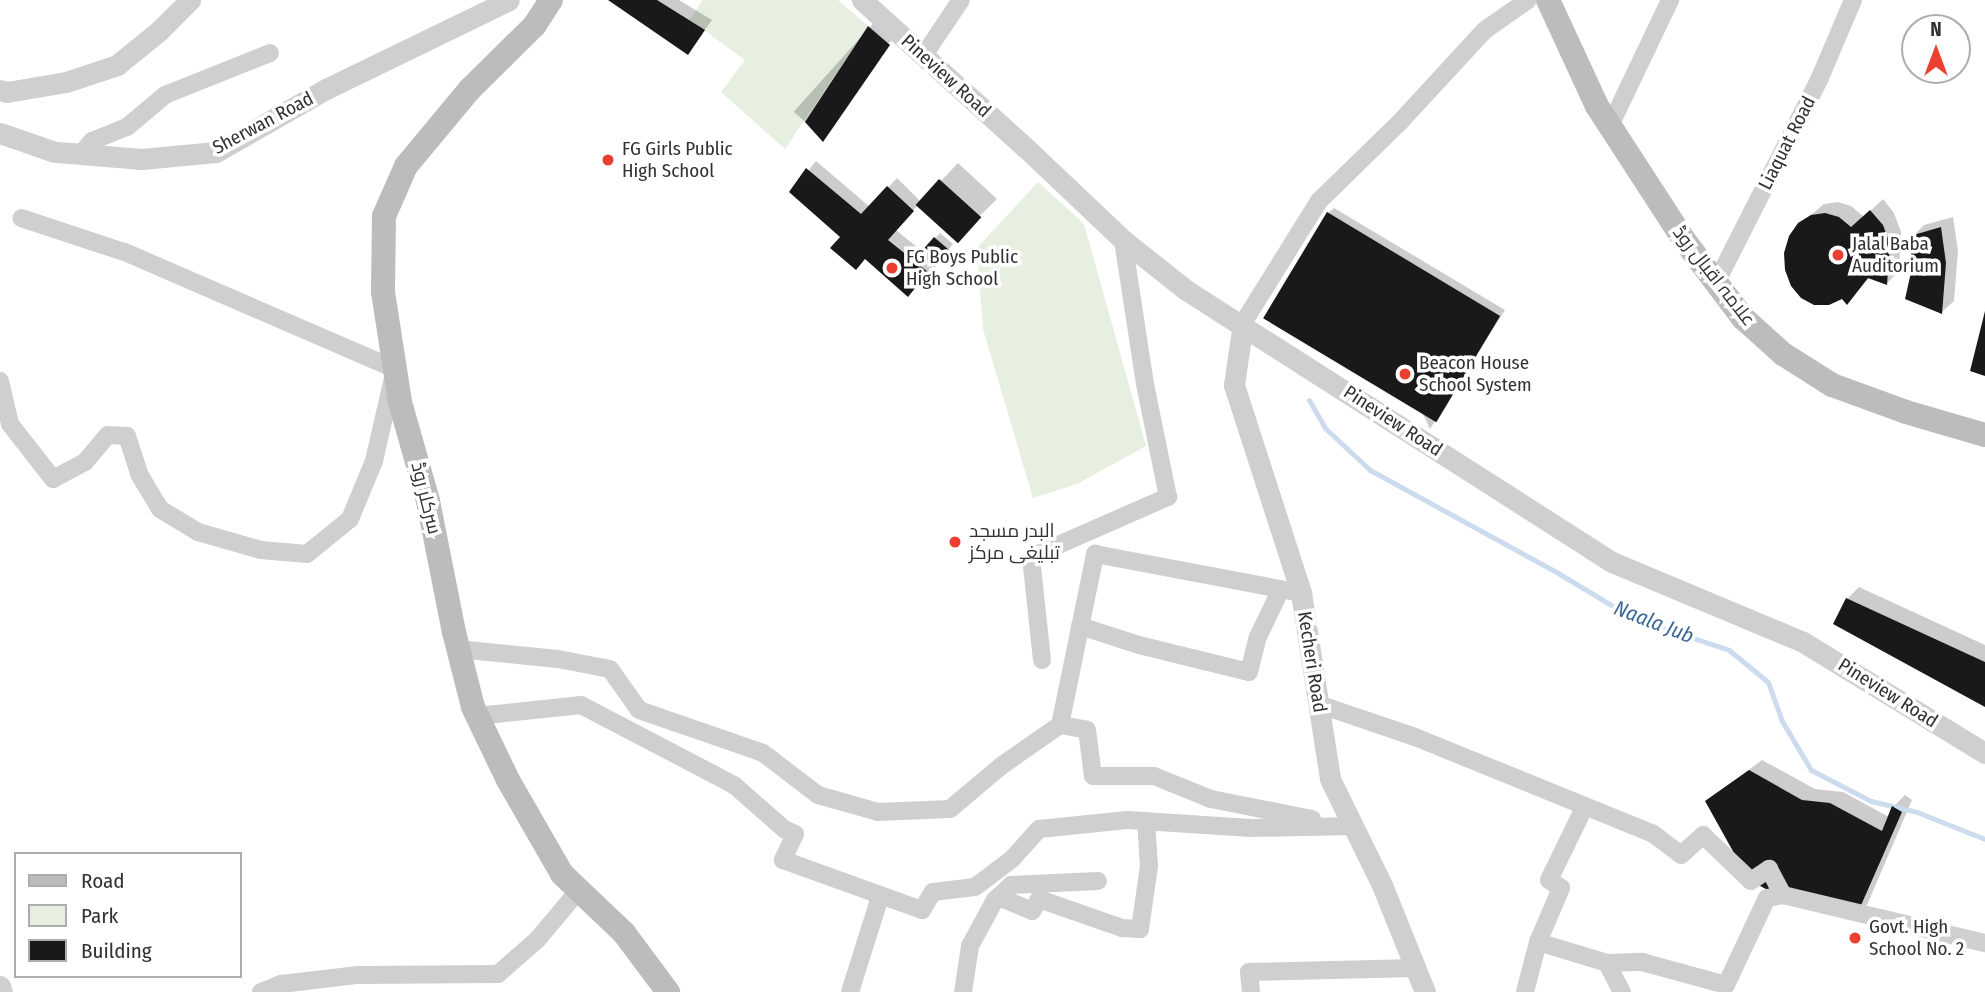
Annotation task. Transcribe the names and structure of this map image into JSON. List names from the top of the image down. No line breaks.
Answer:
{"streets":{"main road":["علامہ اقبال روڈ","سرکلر روڈ"],"street":["Pineview Road","Sherwan Road","Liaquat Road","Kecheri Road"]},"crossings":[["Pineview Road","Kecheri Road"],["Liaquat Road","علامہ اقبال روڈ"]],"water":["Naala Jub"],"places":["FG Girls Public High School","Jalal Baba Auditorium","FG Boys Public High School","Beacon House School System","البدر مسجد تبلیغی مرکز","Govt. High School No. 2"],"legend":["Road","Park","Building"],"north":"top"}
